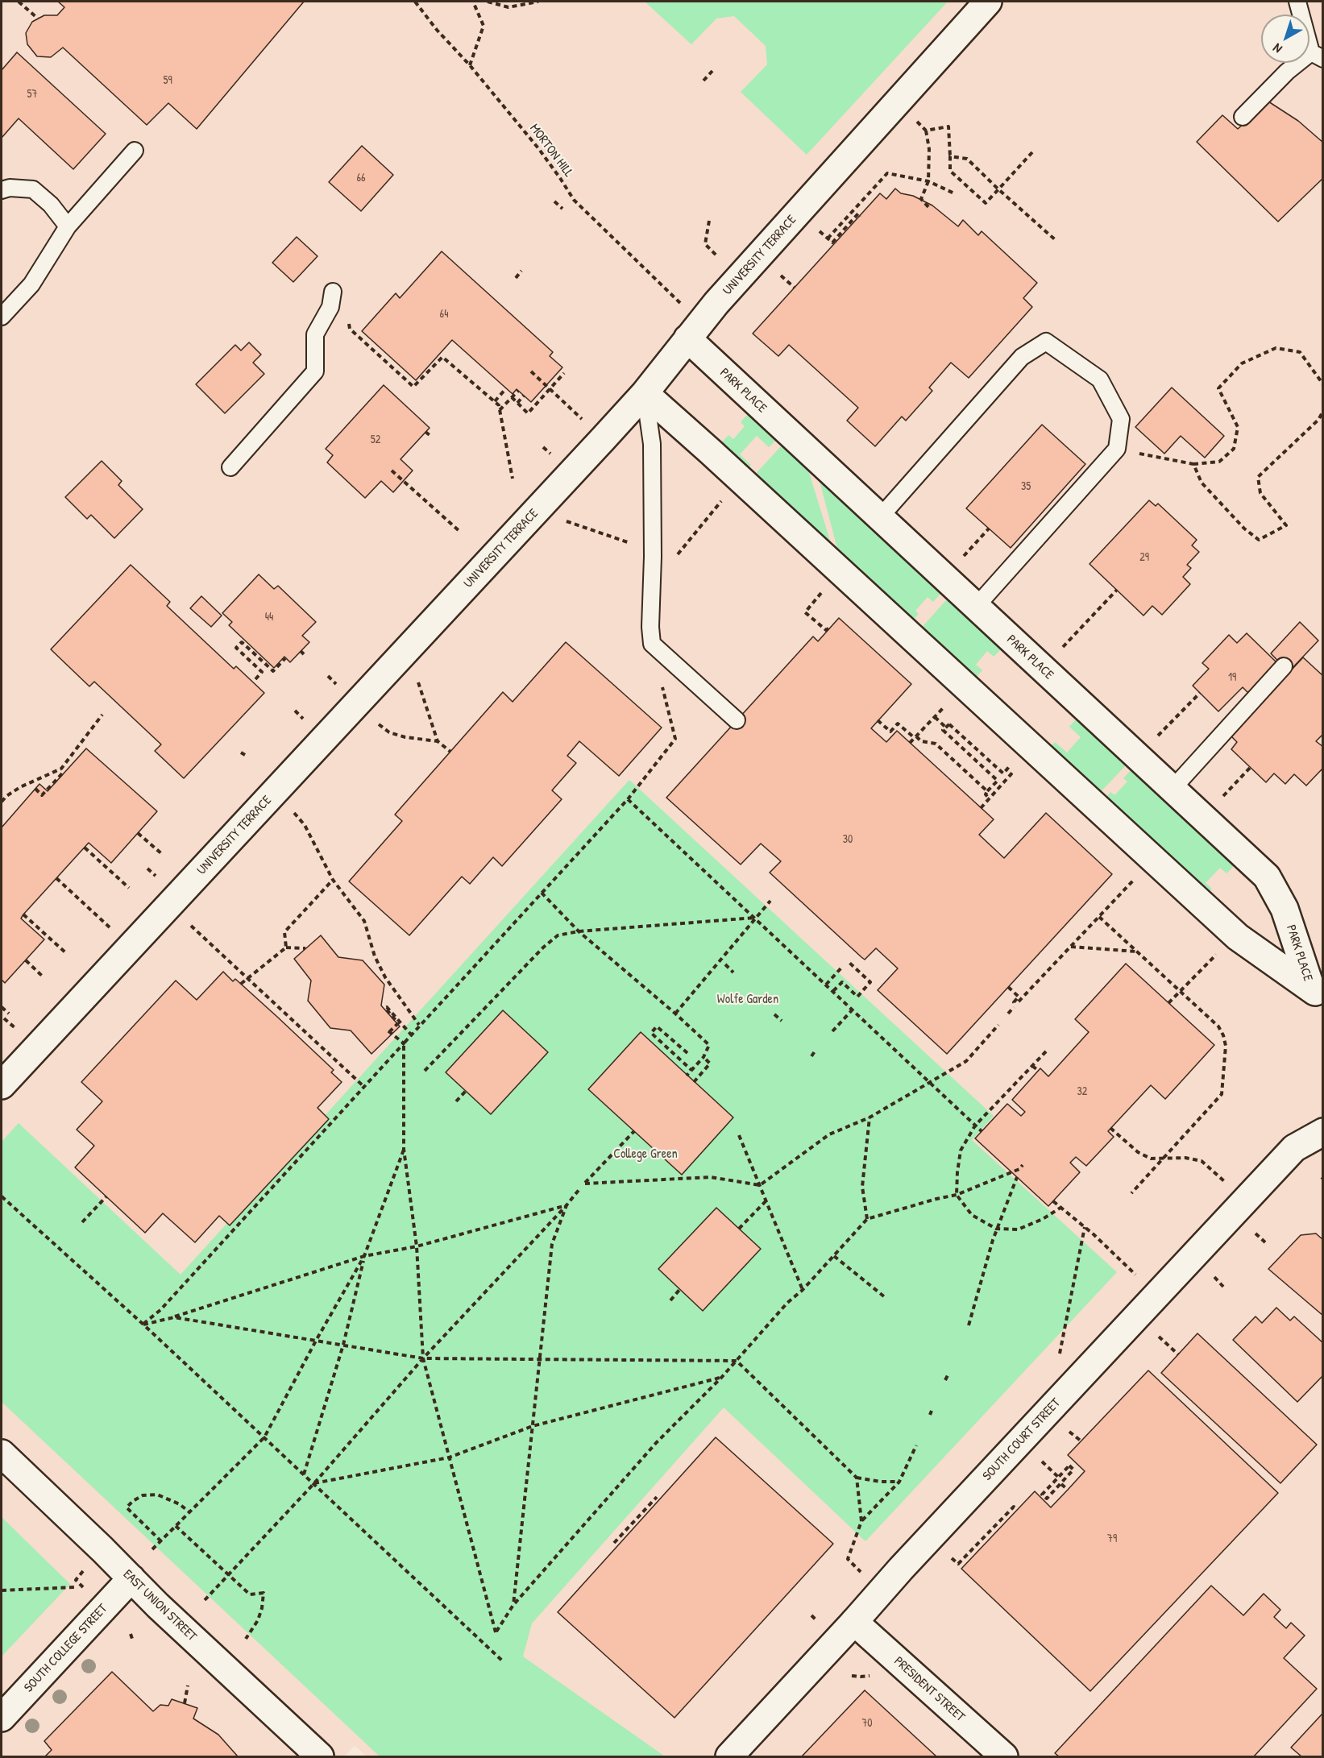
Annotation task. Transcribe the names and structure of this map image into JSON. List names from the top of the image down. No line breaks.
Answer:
{"streets":{"street":["UNIVERSITY TERRACE","PARK PLACE","SOUTH COURT STREET","EAST UNION STREET","SOUTH COLLEGE STREET","PRESIDENT STREET"],"path":["MORTON HILL"]},"crossings":[["UNIVERSITY TERRACE","PARK PLACE"],["SOUTH COURT STREET","PRESIDENT STREET"],["EAST UNION STREET","SOUTH COLLEGE STREET"]],"parks":["Wolfe Garden","College Green"],"house_numbers":["59","57","66","64","52","35","29","44","19","30","32","79","70"],"north":"bottom left"}
